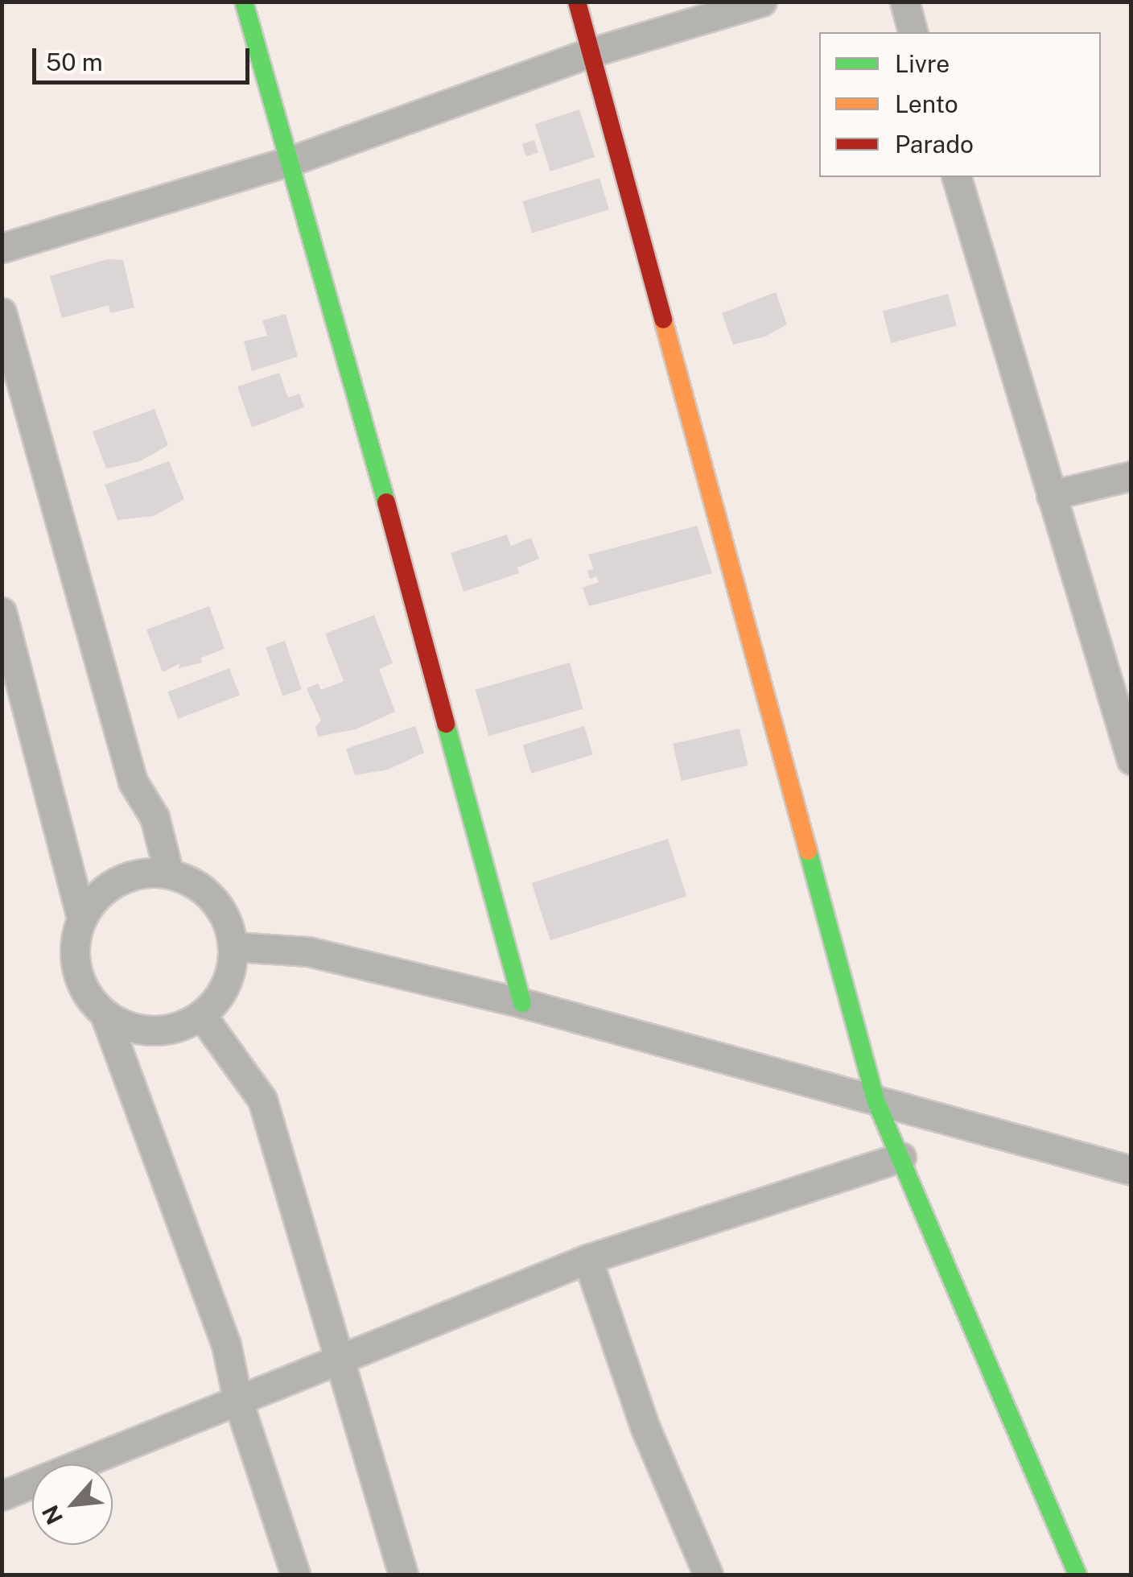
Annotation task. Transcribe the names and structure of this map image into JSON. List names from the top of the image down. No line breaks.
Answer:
{"legend":["Livre","Lento","Parado"],"scale_bar":"50 m","north":"bottom left"}
